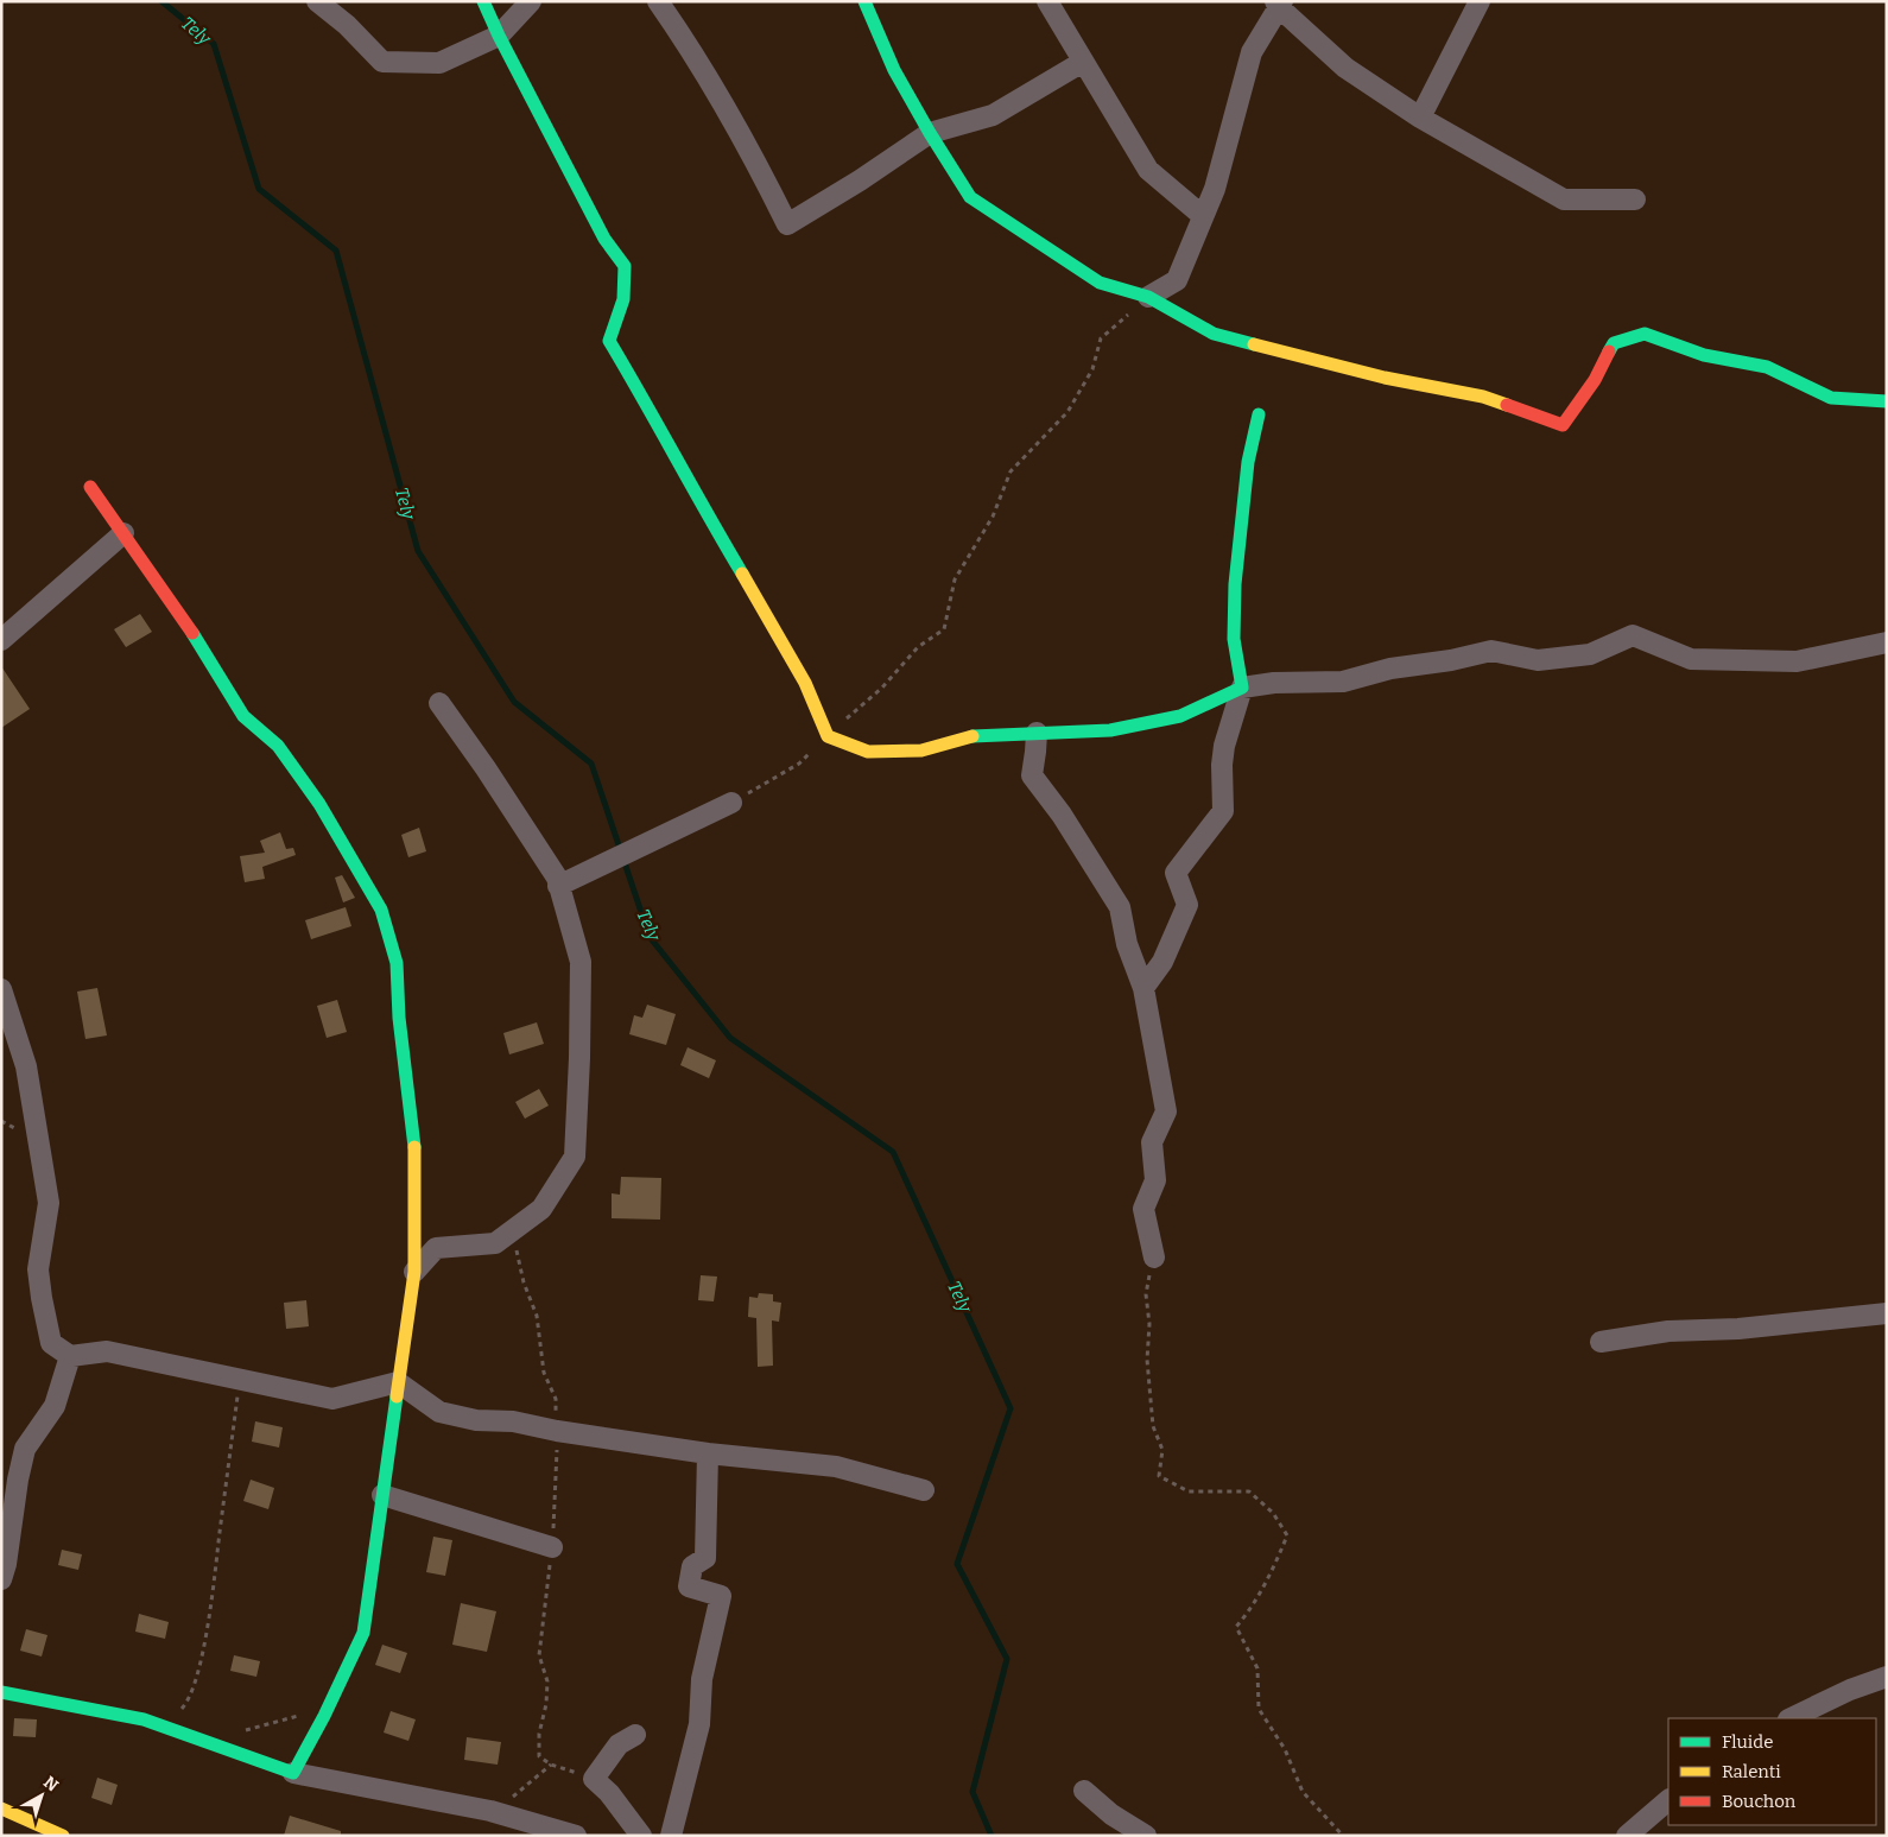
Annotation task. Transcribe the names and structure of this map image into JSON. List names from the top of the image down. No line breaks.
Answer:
{"water":["Tely"],"legend":["Fluide","Ralenti","Bouchon"],"north":"top right"}
